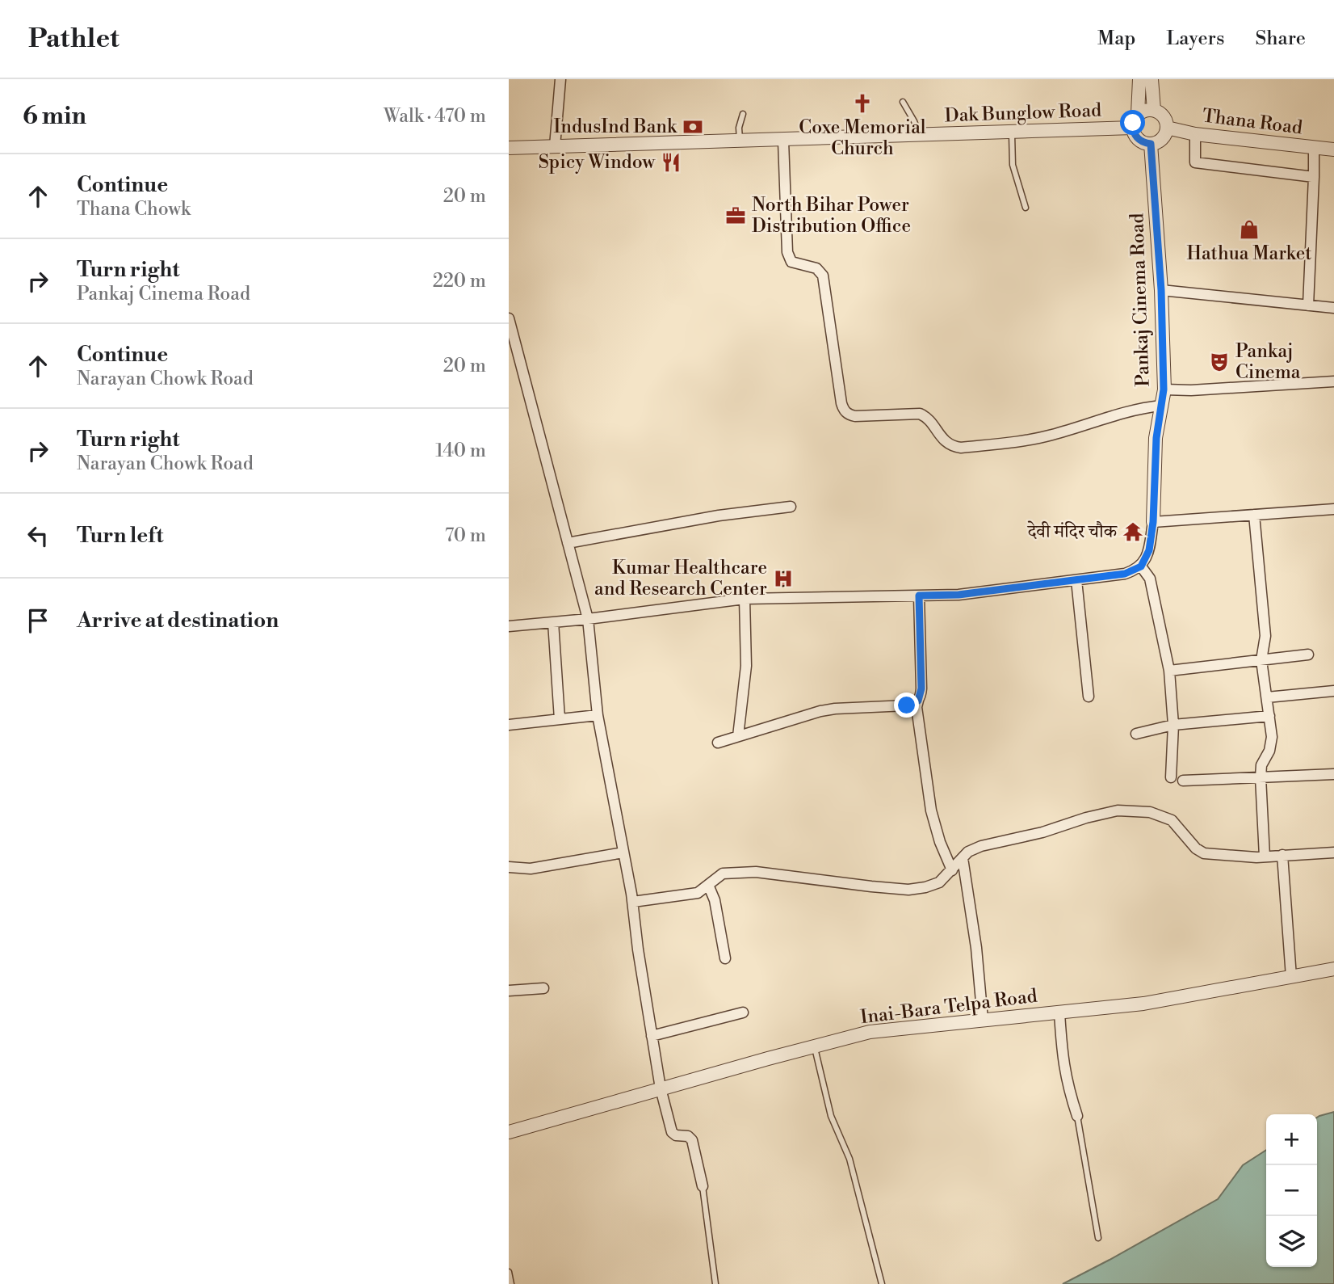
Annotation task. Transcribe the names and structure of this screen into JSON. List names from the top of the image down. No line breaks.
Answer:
{"streets":{"street":["Dak Bunglow Road","Thana Road","Pankaj Cinema Road","Inai-Bara Telpa Road"]},"crossings":[["Dak Bunglow Road","Thana Road"],["Dak Bunglow Road","Pankaj Cinema Road"],["Thana Road","Pankaj Cinema Road"]],"places":{"church":["Coxe Memorial Church"],"bank":["IndusInd Bank"],"restaurant":["Spicy Window"],"office":["North Bihar Power Distribution Office"],"shop":["Hathua Market"],"theatre":["Pankaj Cinema"],"temple":["देवी मंदिर चौक"],"hospital":["Kumar Healthcare and Research Center"]},"page":{"header":"Pathlet","nav":["Map","Layers","Share"],"heading":["6 min","Walk · 470 m"],"list":[["Continue","Thana Chowk","20 m"],["Turn right","Pankaj Cinema Road","220 m"],["Continue","Narayan Chowk Road","20 m"],["Turn right","Narayan Chowk Road","140 m"],["Turn left","70 m"],"Arrive at destination"],"map_buttons":["+","−"]}}
